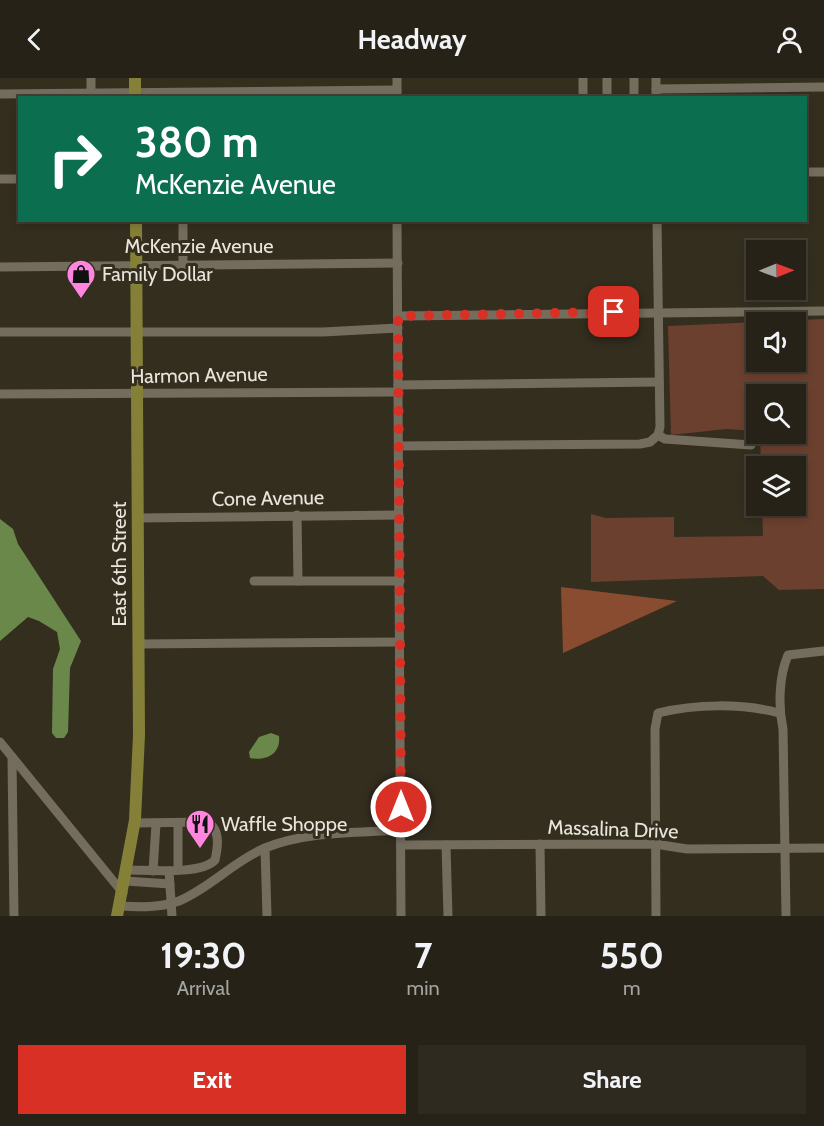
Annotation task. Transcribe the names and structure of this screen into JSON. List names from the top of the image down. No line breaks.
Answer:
{"streets":{"main road":["East 6th Street"],"street":["McKenzie Avenue","Harmon Avenue","Cone Avenue","Massalina Drive"]},"crossings":[["McKenzie Avenue","East 6th Street"],["Harmon Avenue","East 6th Street"],["Cone Avenue","East 6th Street"]],"places":{"shop":["Family Dollar"],"restaurant":["Waffle Shoppe"]},"north":"right","page":{"header":"Headway","turn":["380 m","McKenzie Avenue"],"eta":["19:30","Arrival","7","min","550","m"],"buttons":["Exit","Share"]}}
